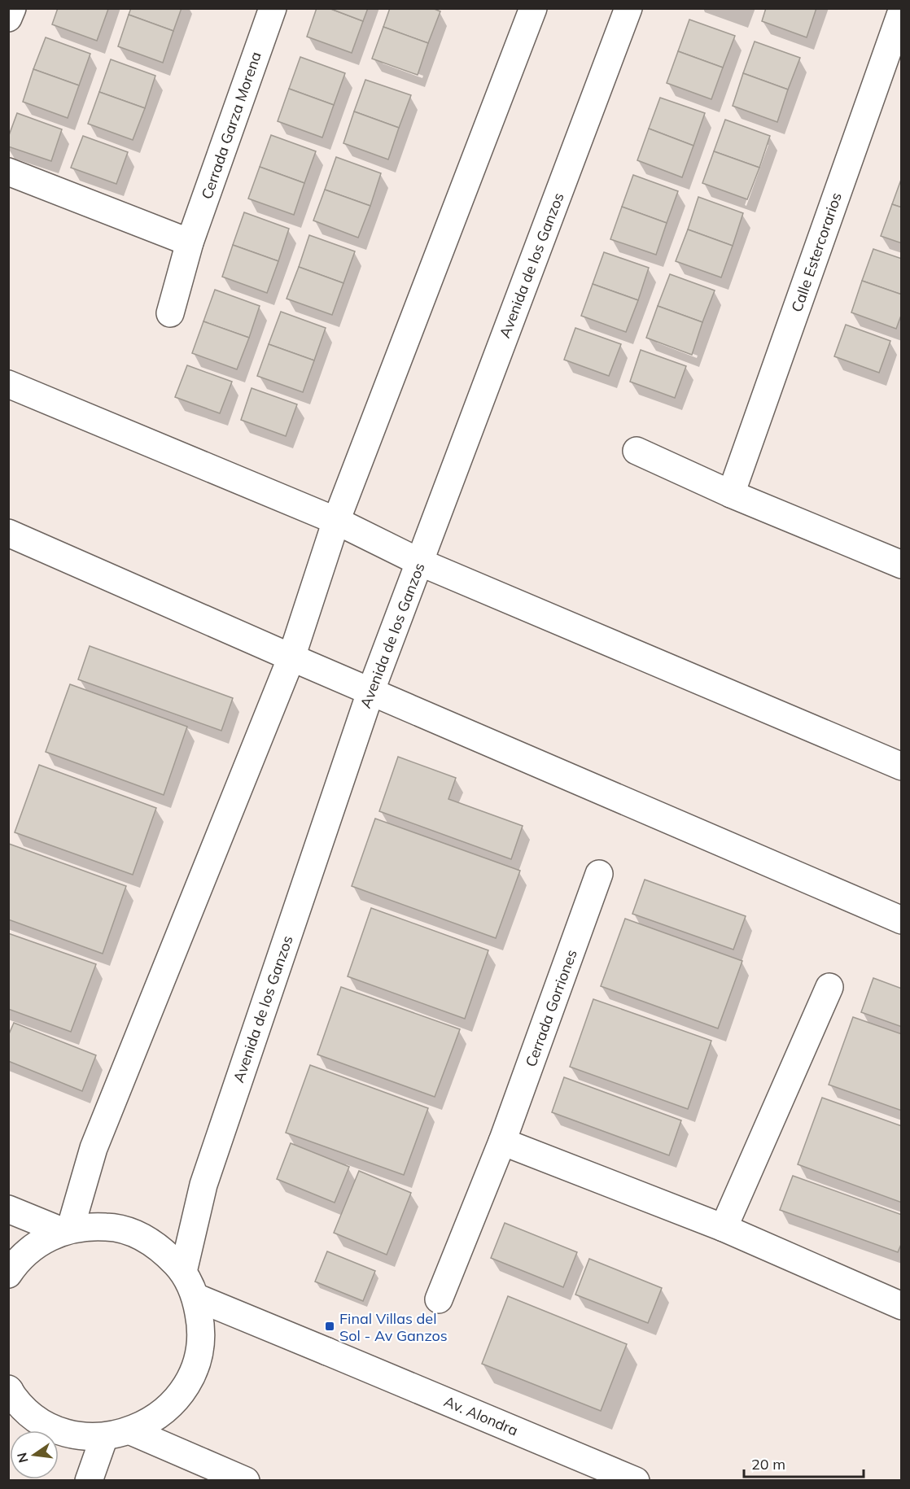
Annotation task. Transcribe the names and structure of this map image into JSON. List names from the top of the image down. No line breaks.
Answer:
{"streets":{"street":["Cerrada Garza Morena","Calle Estercorarios","Avenida de los Ganzos","Cerrada Gorriones","Av. Alondra"]},"places":{"transit":["Final Villas del Sol - Av Ganzos"]},"scale_bar":"20 m","north":"left"}
